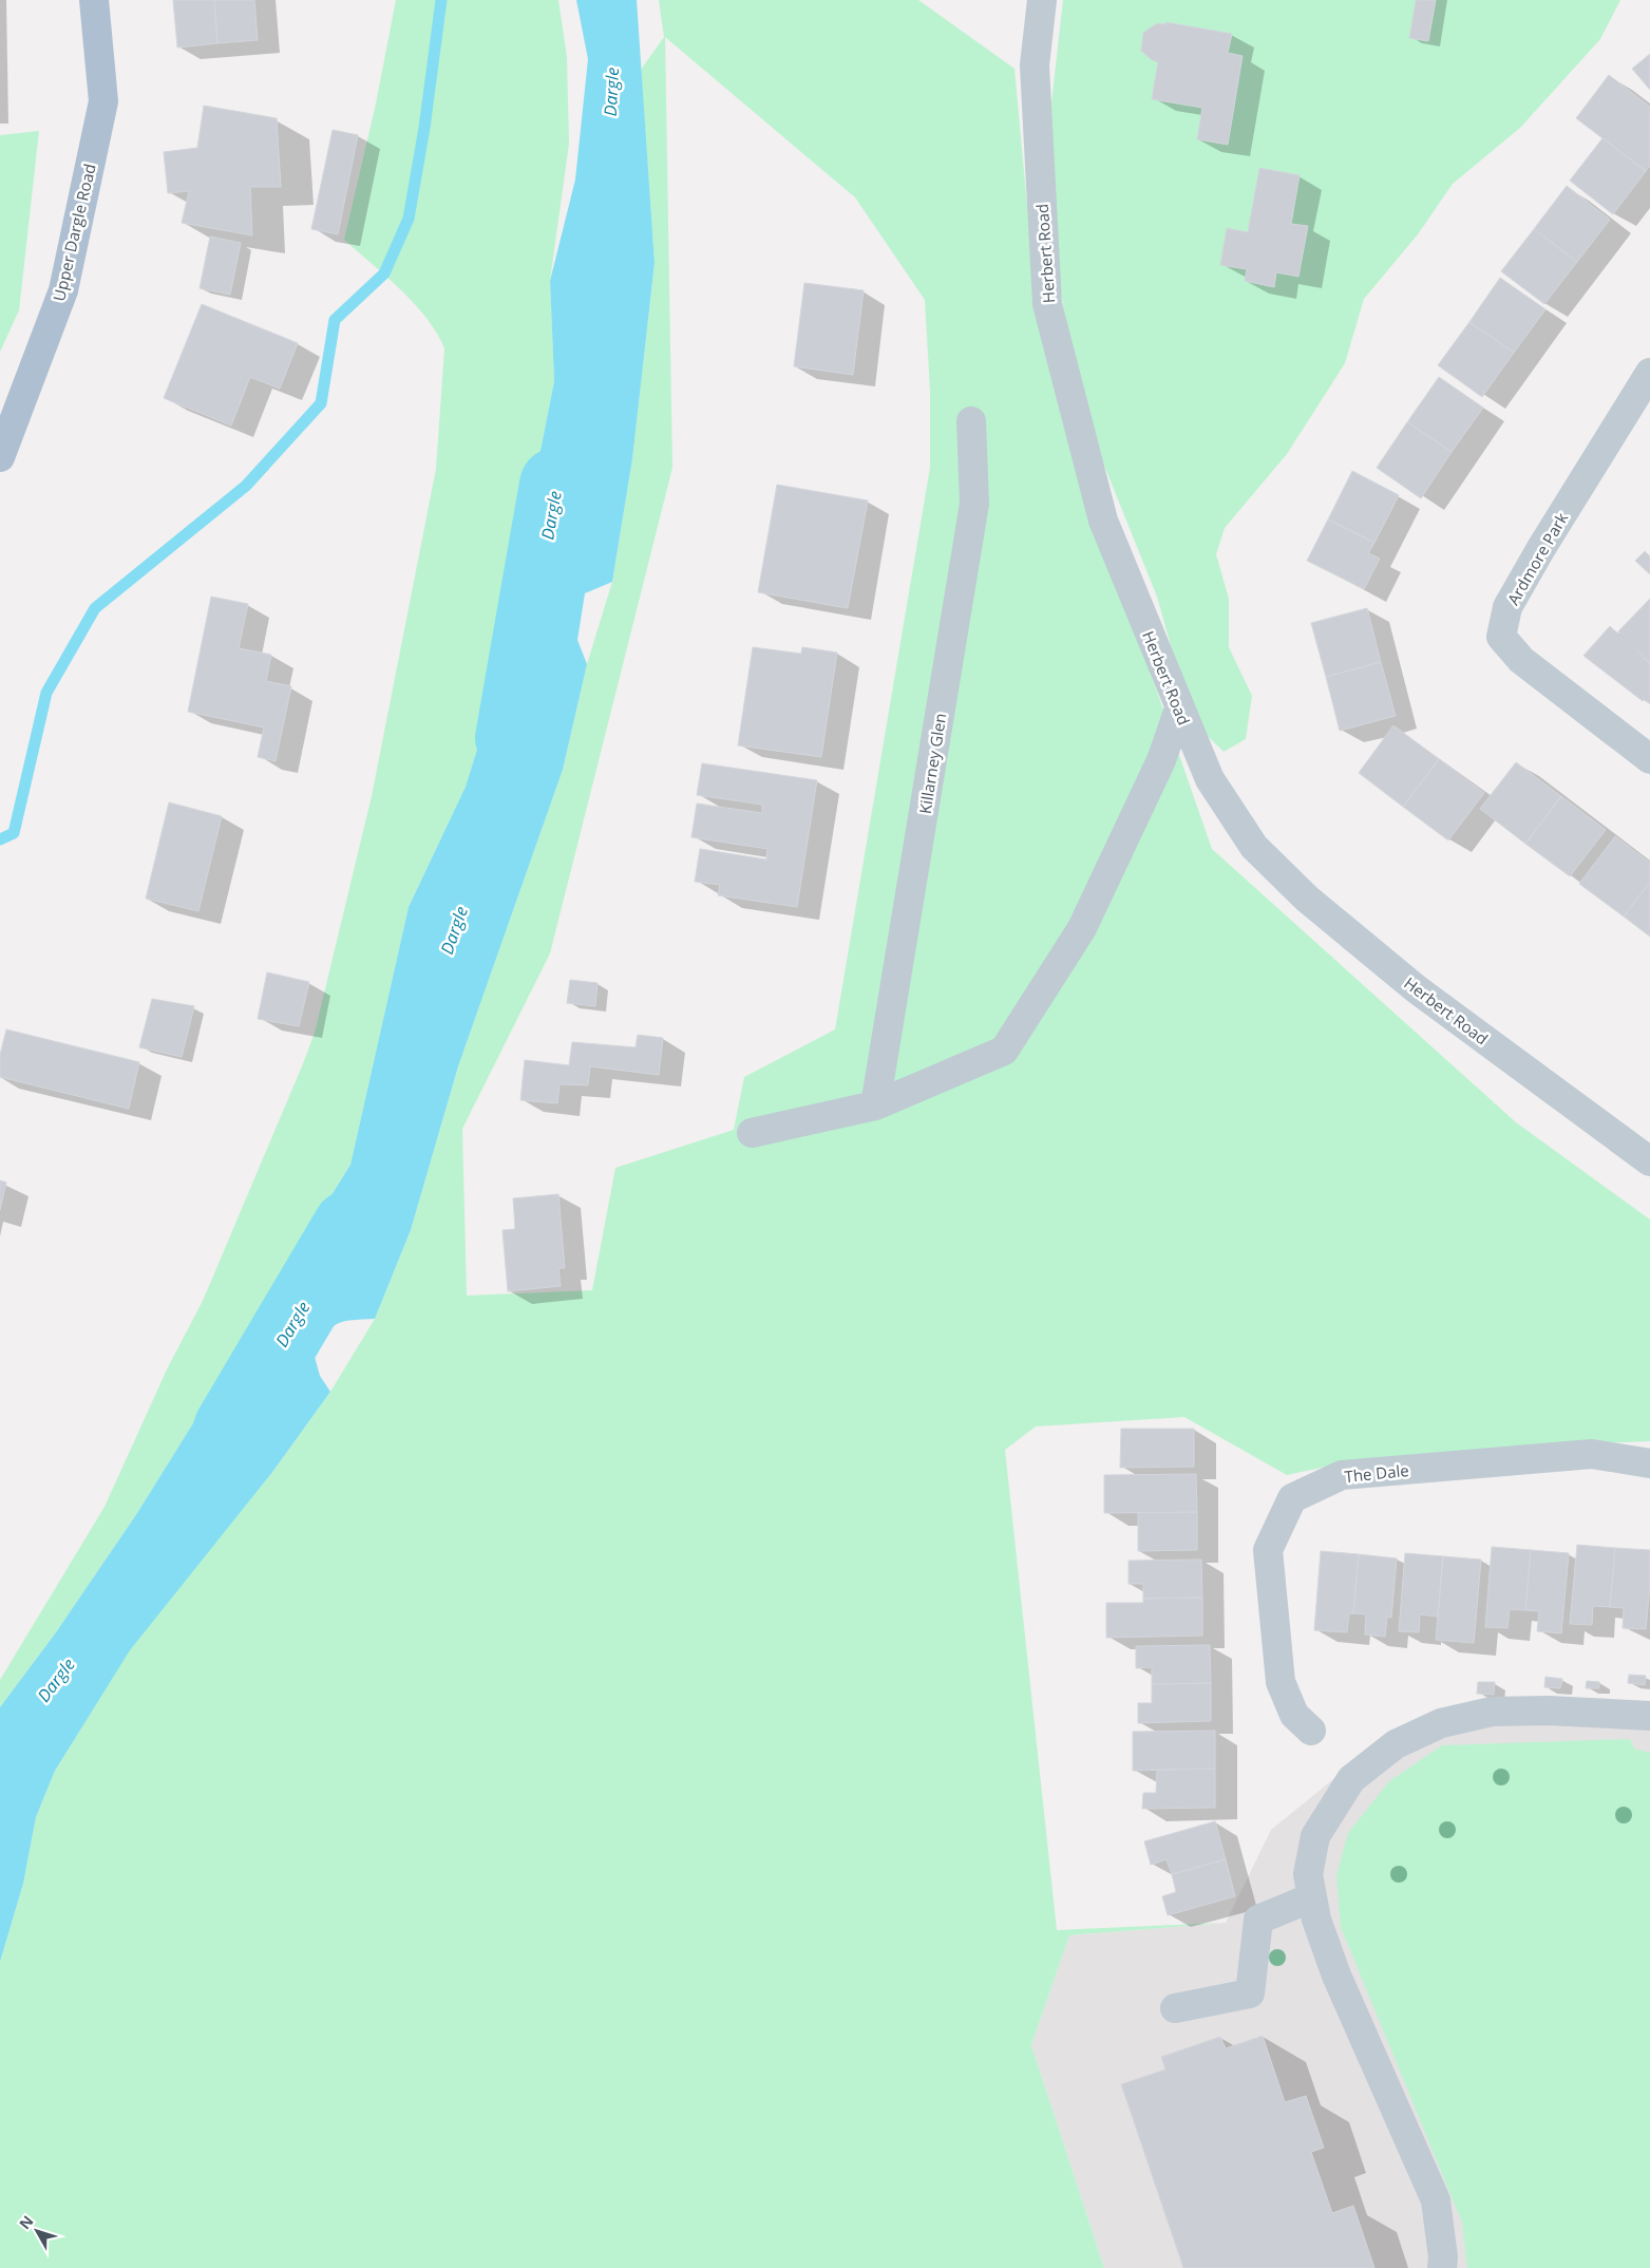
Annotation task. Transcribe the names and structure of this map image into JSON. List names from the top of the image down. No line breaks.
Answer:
{"streets":{"main road":["Upper Dargle Road"],"street":["Herbert Road","Ardmore Park","Killarney Glen","The Dale"]},"water":["Dargle"],"north":"top left"}
